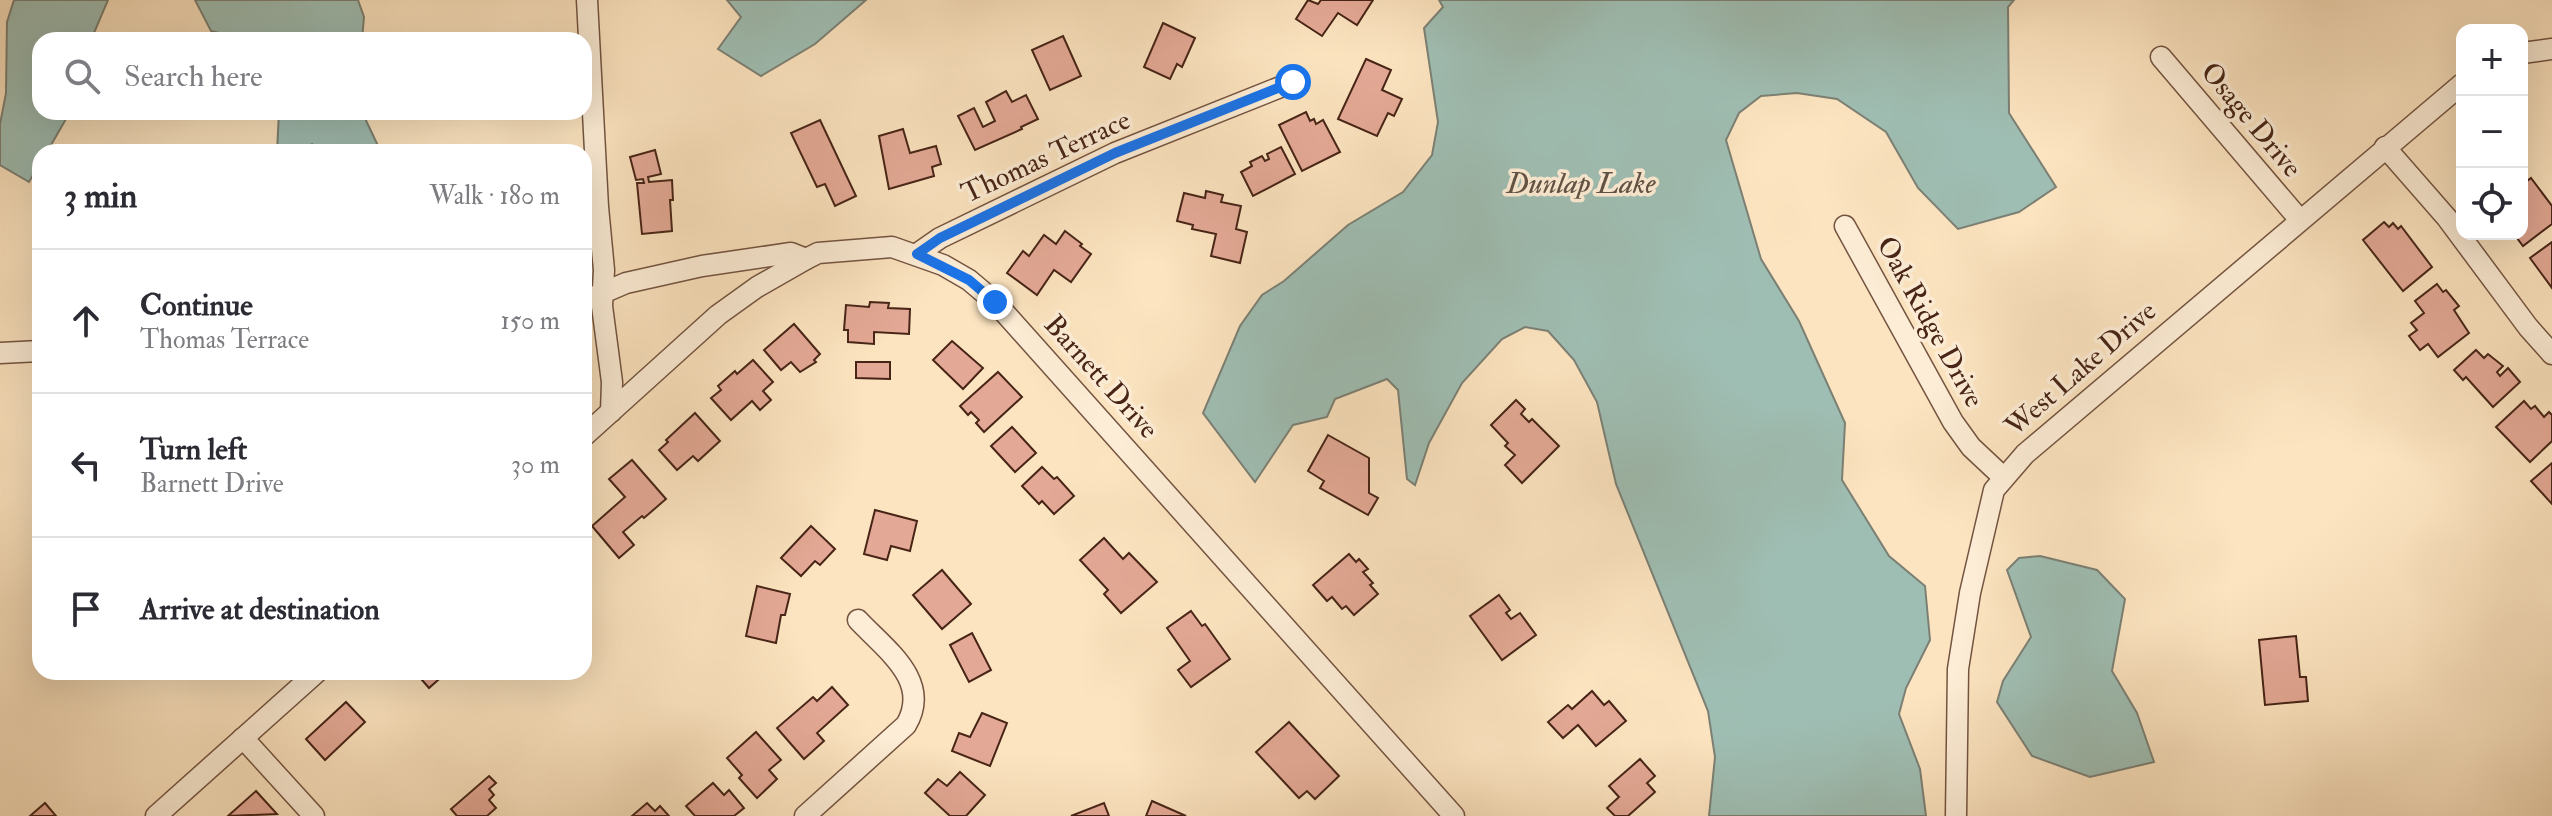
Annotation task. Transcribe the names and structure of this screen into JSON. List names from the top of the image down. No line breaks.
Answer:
{"streets":{"street":["Osage Drive","Thomas Terrace","Oak Ridge Drive","West Lake Drive","Barnett Drive"]},"crossings":[["Osage Drive","West Lake Drive"],["Thomas Terrace","Barnett Drive"],["Oak Ridge Drive","West Lake Drive"]],"water":["Dunlap Lake"],"page":{"map_buttons":["+","−"],"search":"Search here","heading":["3 min","Walk · 180 m"],"list":[["Continue","Thomas Terrace","150 m"],["Turn left","Barnett Drive","30 m"],"Arrive at destination"]}}
